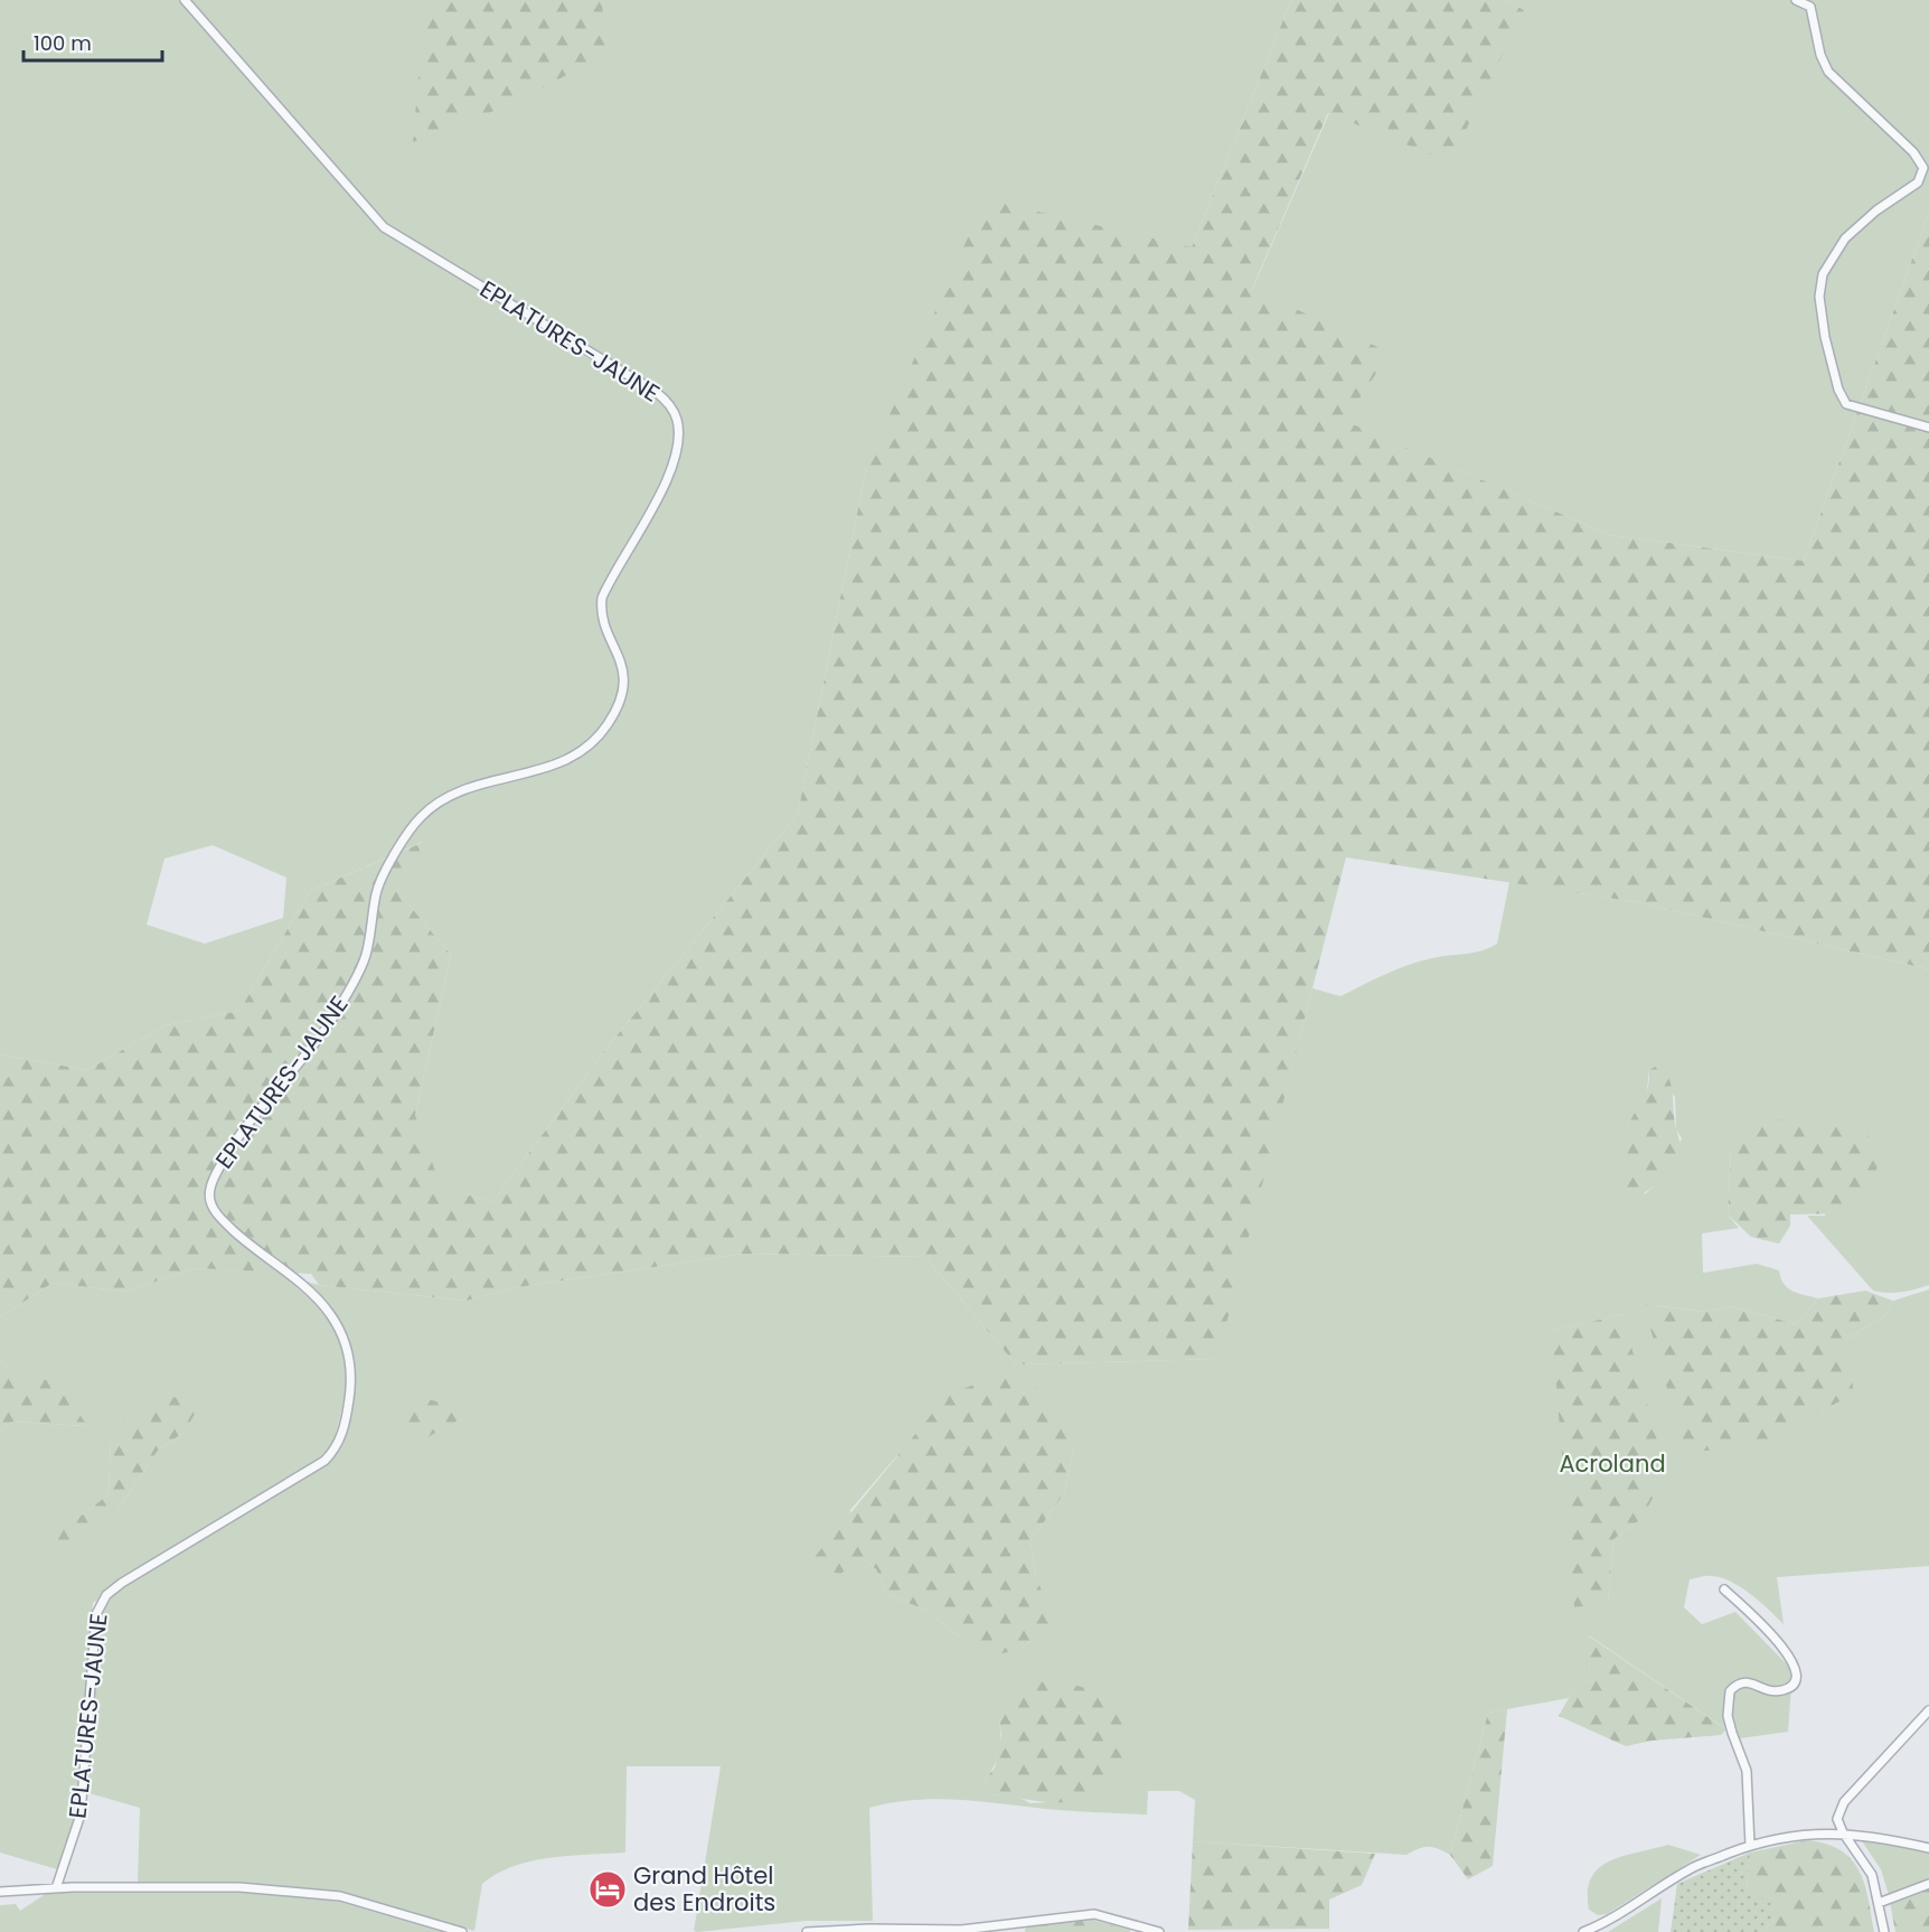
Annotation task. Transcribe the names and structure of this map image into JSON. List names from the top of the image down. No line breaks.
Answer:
{"streets":{"street":["EPLATURES-JAUNE"]},"parks":["Acroland"],"places":{"hotel":["Grand Hôtel des Endroits"]},"scale_bar":"100 m"}
